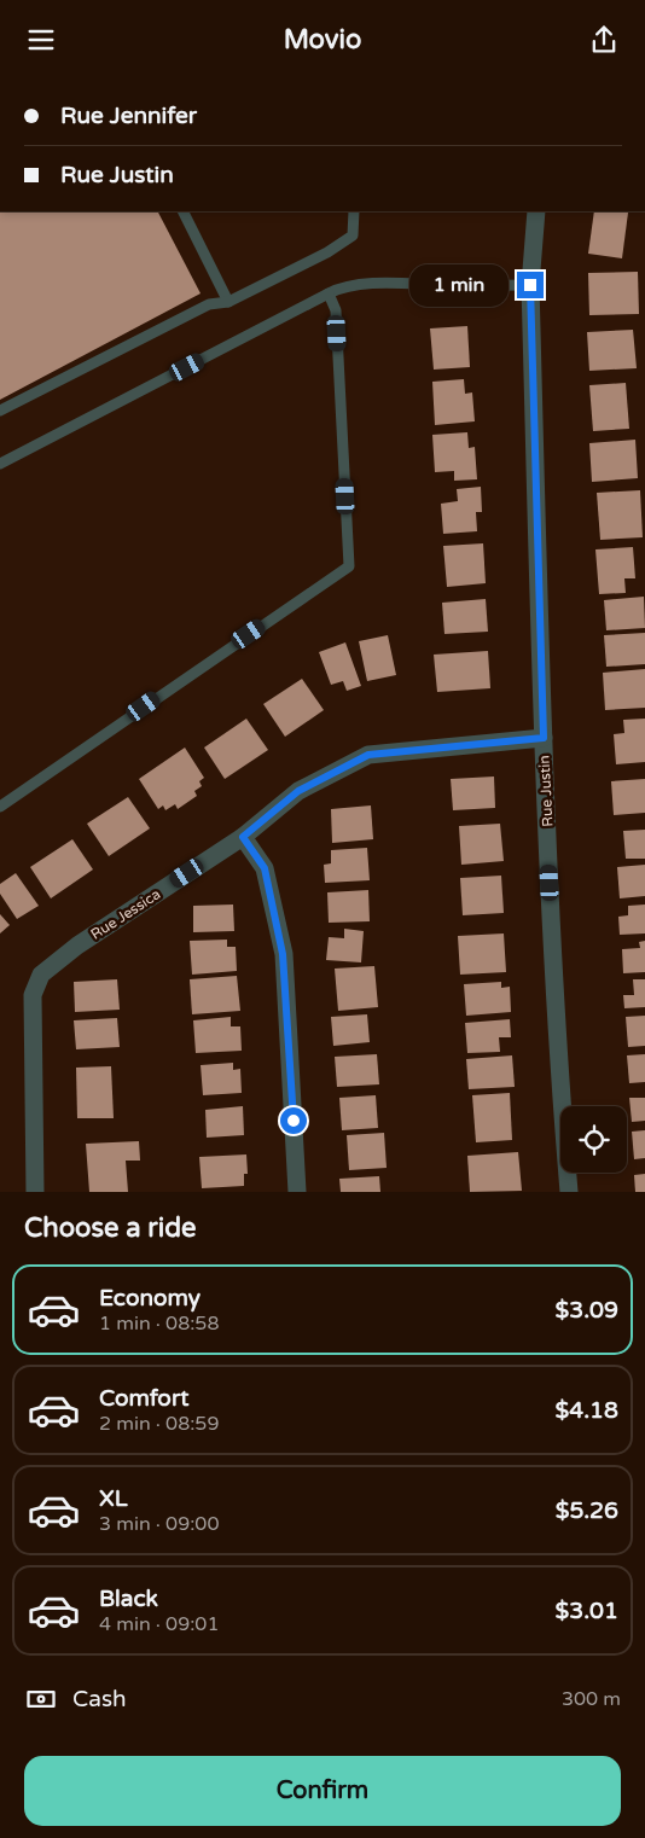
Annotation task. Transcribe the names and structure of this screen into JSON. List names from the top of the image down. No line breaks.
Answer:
{"streets":{"street":["Rue Justin","Rue Jessica"]},"crossings":[["Rue Justin","Rue Jessica"]],"page":{"header":"Movio","banner":["Rue Jennifer","Rue Justin"],"bubble":"1 min","heading":"Choose a ride","list":[{"name":"Economy","note":"1 min · 08:58","value":"$3.09"},{"name":"Comfort","note":"2 min · 08:59","value":"$4.18"},{"name":"XL","note":"3 min · 09:00","value":"$5.26"},{"name":"Black","note":"4 min · 09:01","value":"$3.01"}],"pay":["Cash","300 m"],"buttons":"Confirm"}}
